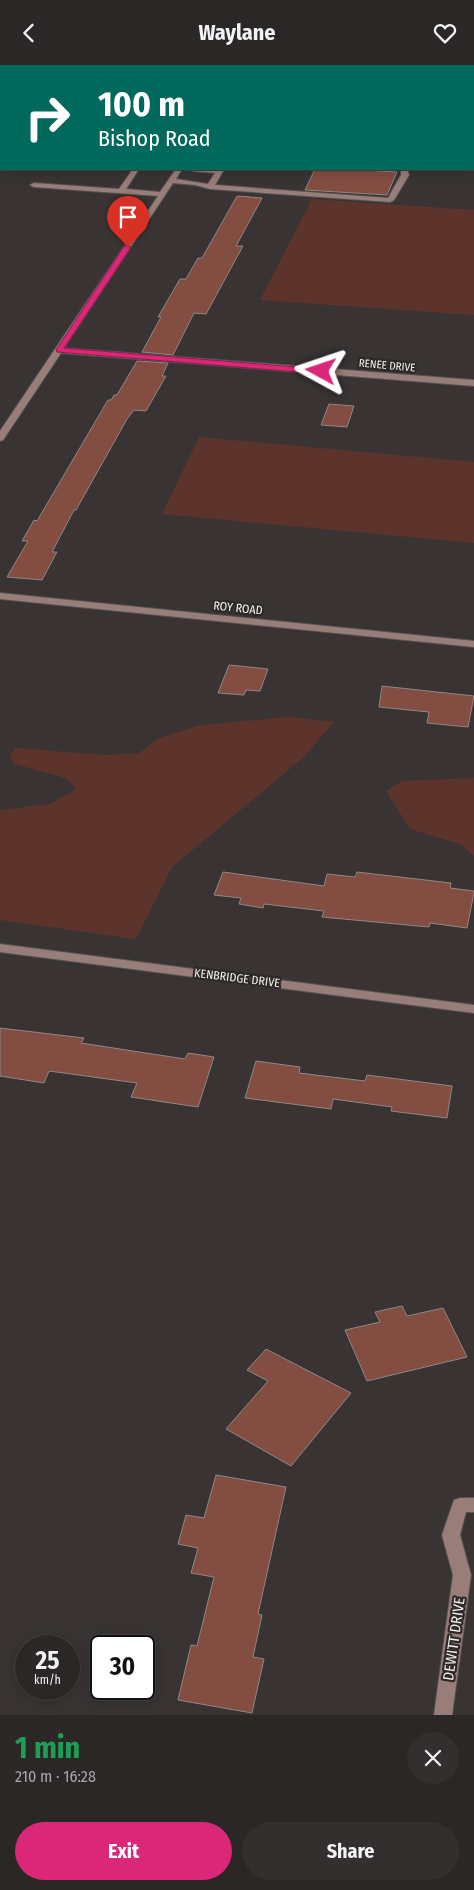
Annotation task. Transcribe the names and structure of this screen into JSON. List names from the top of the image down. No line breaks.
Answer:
{"streets":{"street":["RENEE DRIVE","ROY ROAD","KENBRIDGE DRIVE","DEWITT DRIVE"]},"page":{"header":"Waylane","turn":["100 m","Bishop Road"],"speed":"25 km/h","limit":"30","heading":["1 min","210 m · 16:28"],"buttons":["Exit","Share"]}}
